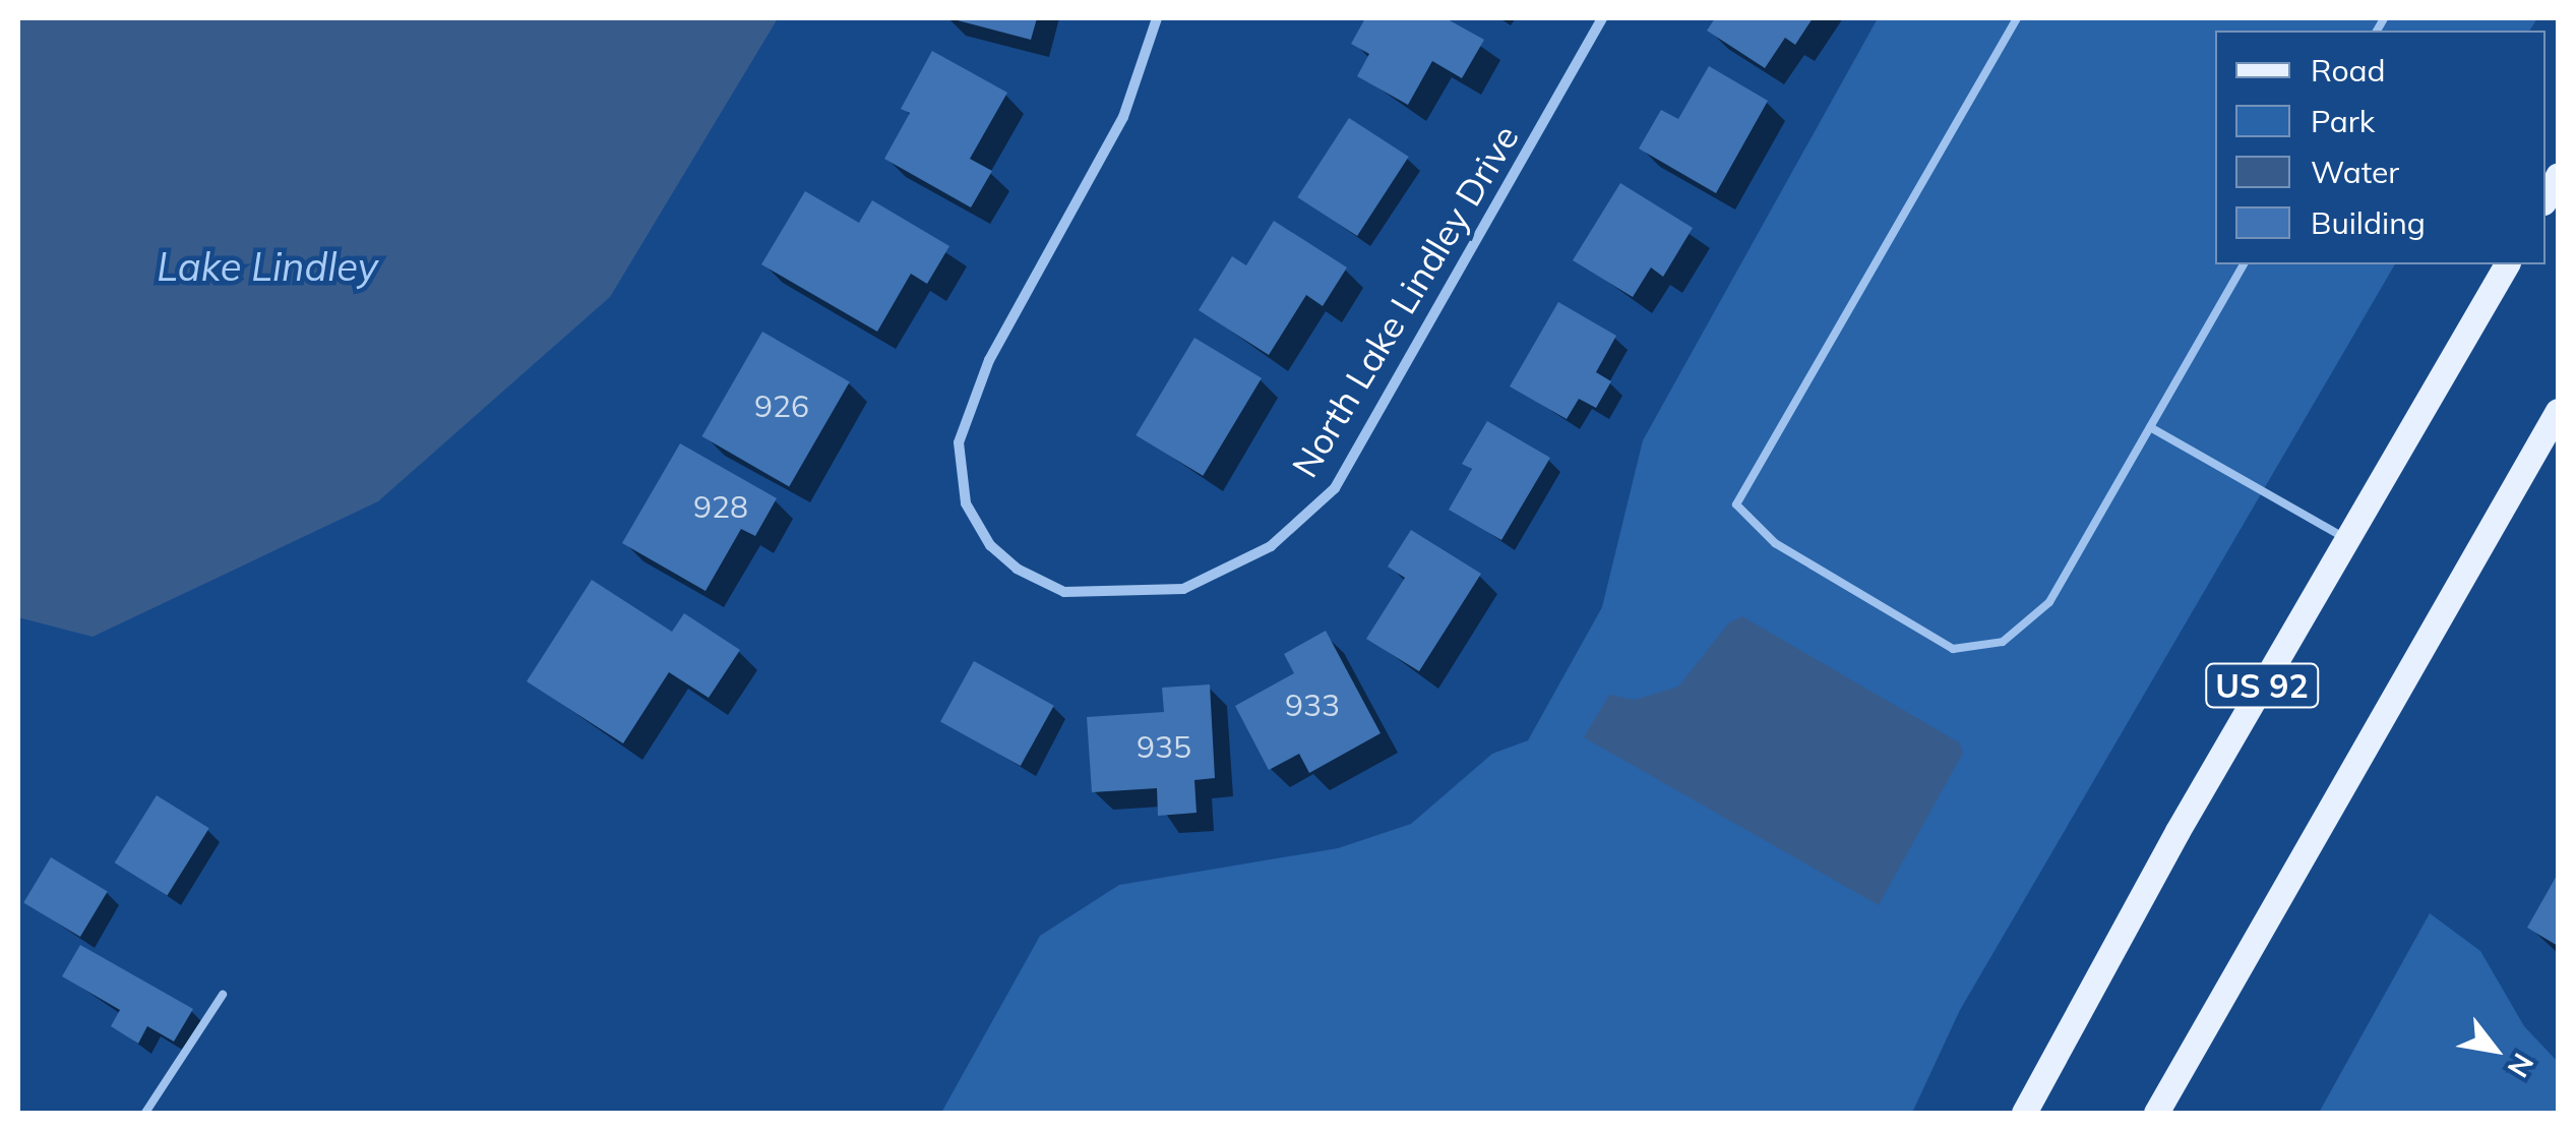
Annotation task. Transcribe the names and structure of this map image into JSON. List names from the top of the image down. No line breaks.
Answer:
{"streets":{"main road":["US 92"],"street":["North Lake Lindley Drive"]},"water":["Lake Lindley"],"house_numbers":["926","928","933","935"],"legend":["Road","Park","Water","Building"],"north":"bottom right"}
